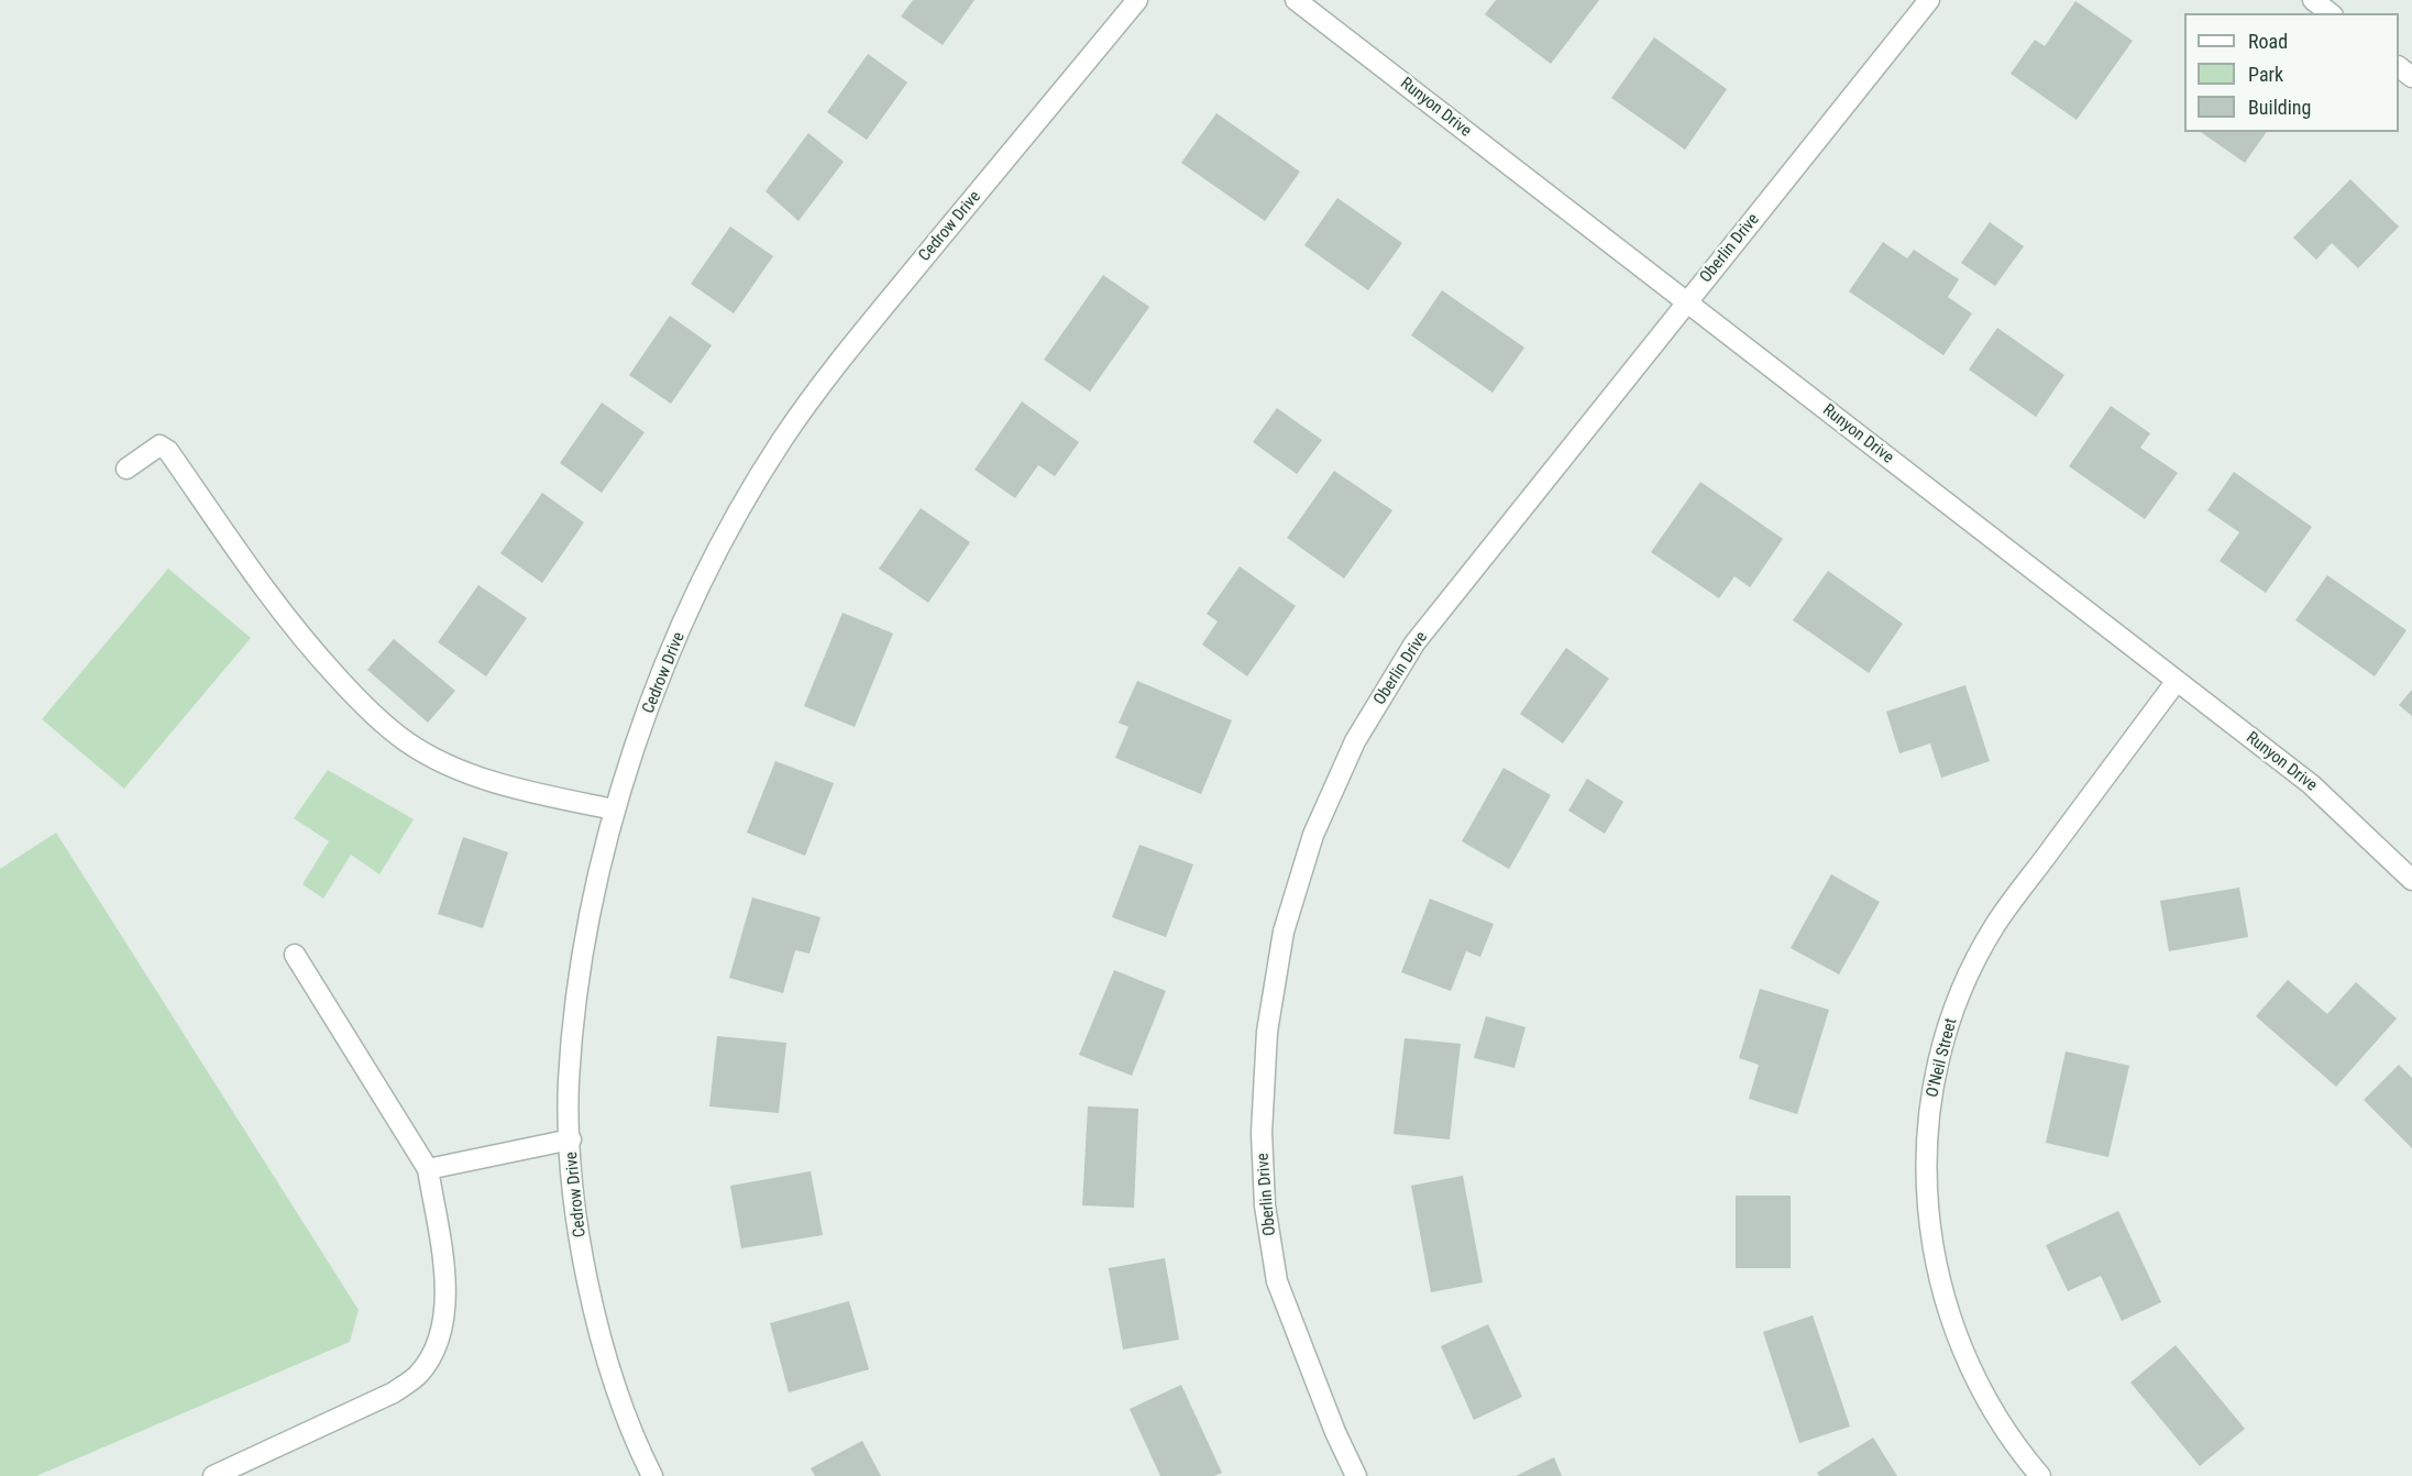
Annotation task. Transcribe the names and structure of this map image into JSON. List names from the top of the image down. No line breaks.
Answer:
{"streets":{"street":["Runyon Drive","Cedrow Drive","Oberlin Drive","O'Neil Street"]},"crossings":[["Runyon Drive","Oberlin Drive"],["Runyon Drive","O'Neil Street"]],"legend":["Road","Park","Building"]}
